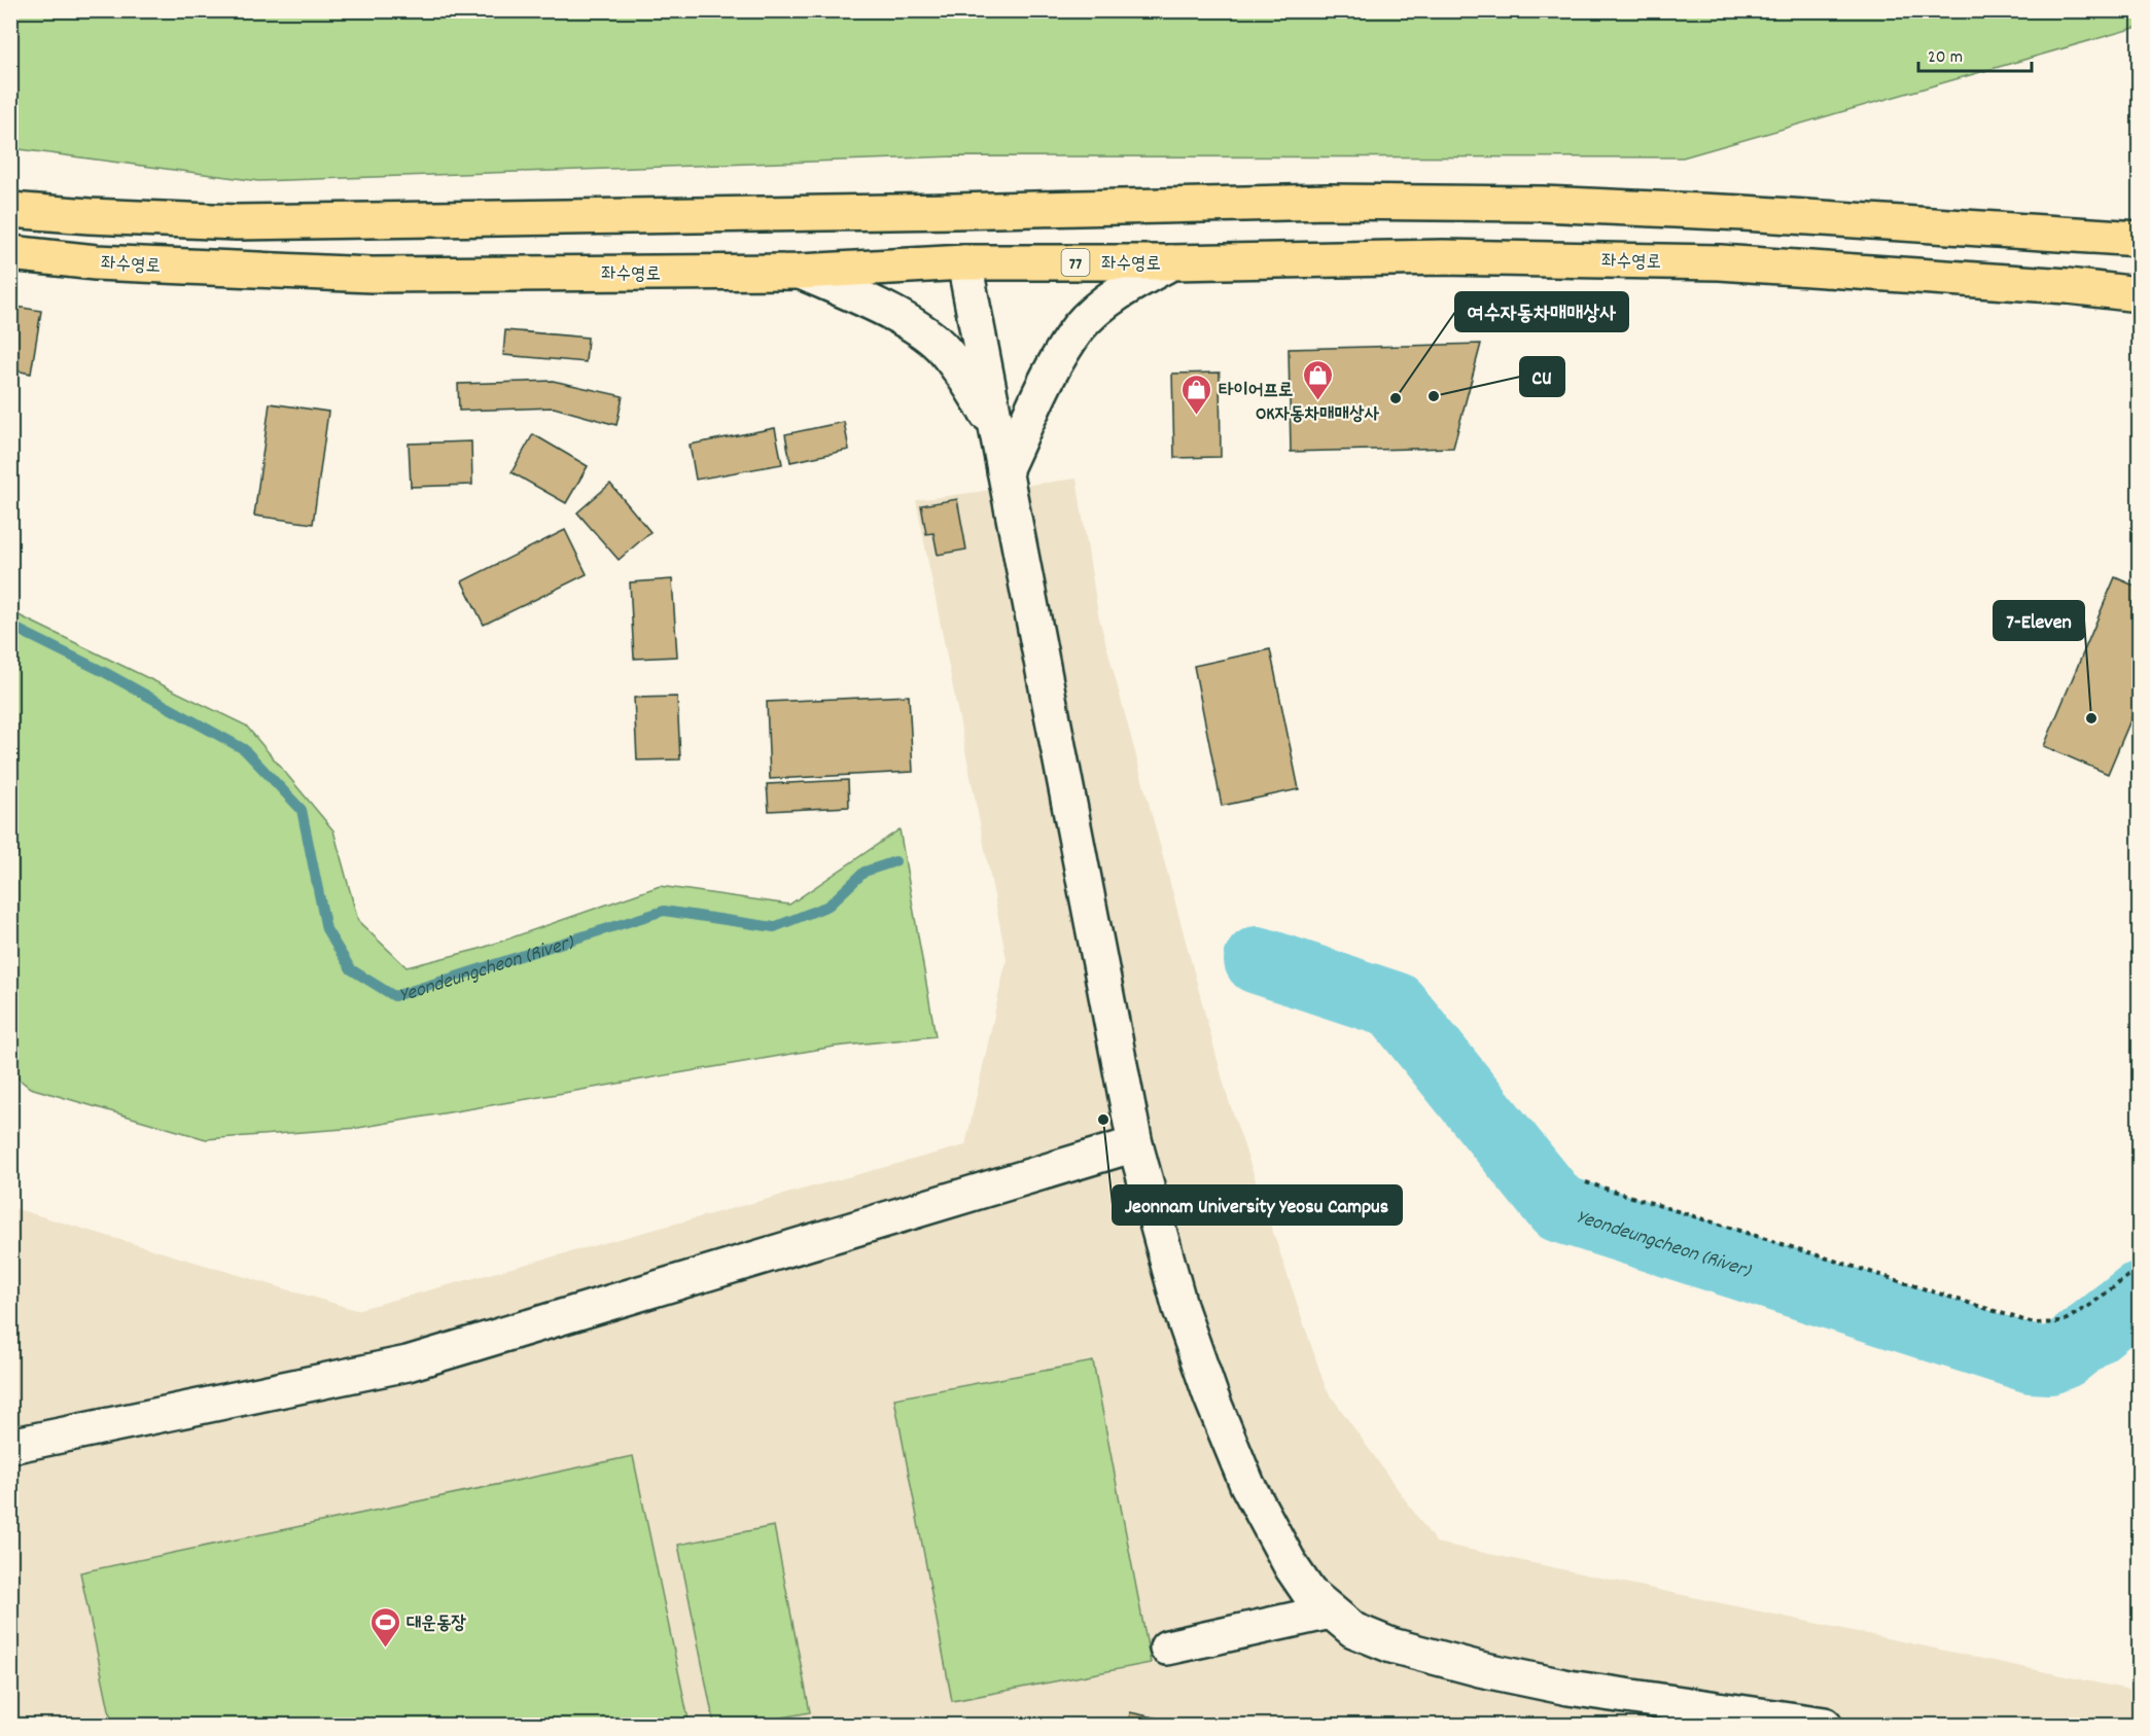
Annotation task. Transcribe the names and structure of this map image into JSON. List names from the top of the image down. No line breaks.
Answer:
{"streets":{"main road":["좌수영로","77"]},"water":["Yeondeungcheon (River)"],"places":{"other":["CU","여수자동차매매상사","7-Eleven","Jeonnam University Yeosu Campus"],"shop":["OK자동차매매상사","타이어프로"],"sports":["대운동장"]},"scale_bar":"20 m"}
